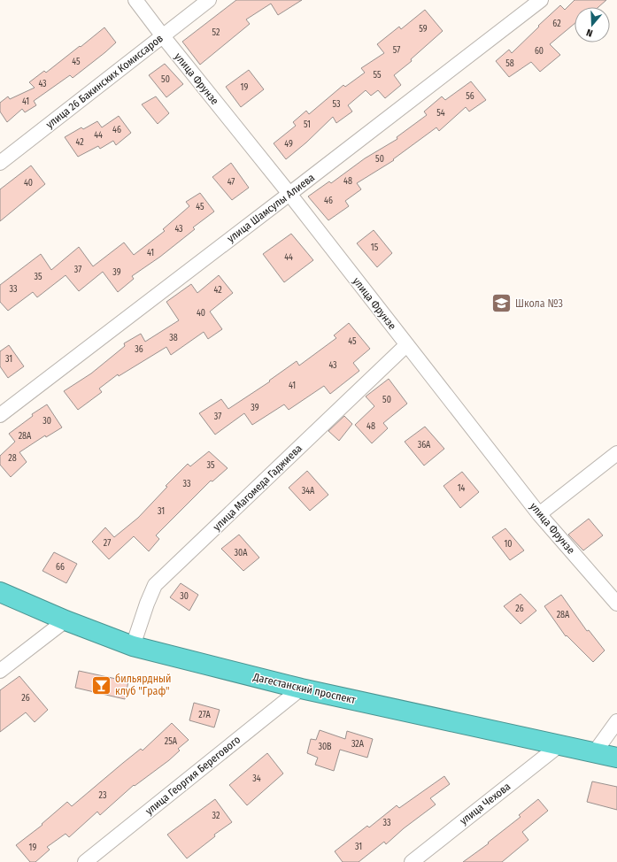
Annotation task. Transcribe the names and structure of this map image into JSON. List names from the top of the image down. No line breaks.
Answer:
{"streets":{"highway":["Дагестанский проспект"],"street":["улица Фрунзе","улица 26 Бакинских Комиссаров","улица Шамсулы Алиева","улица Магомеда Гаджиева","улица Георгия Берегового","улица Чехова"]},"crossings":[["улица Фрунзе","улица 26 Бакинских Комиссаров"],["улица Фрунзе","улица Шамсулы Алиева"],["улица Фрунзе","улица Магомеда Гаджиева"],["улица Магомеда Гаджиева","Дагестанский проспект"],["Дагестанский проспект","улица Георгия Берегового"],["Дагестанский проспект","улица Чехова"]],"places":{"school or university":["Школа №3"],"bar":["бильярдный клуб \"Граф\""]},"house_numbers":["62","59","52","57","60","45","58","55","50","43","19","56","41","53","54","51","46","44","42","49","50","48","47","40","46","45","43","15","41","44","37","39","35","33","42","40","38","45","36","31","43","41","50","39","37","30","48","28А","36А","28","35","33","14","34А","31","27","10","30А","66","30","26","28А","26","27А","25А","32А","30В","34","23","32","33","31","19"],"north":"bottom"}
